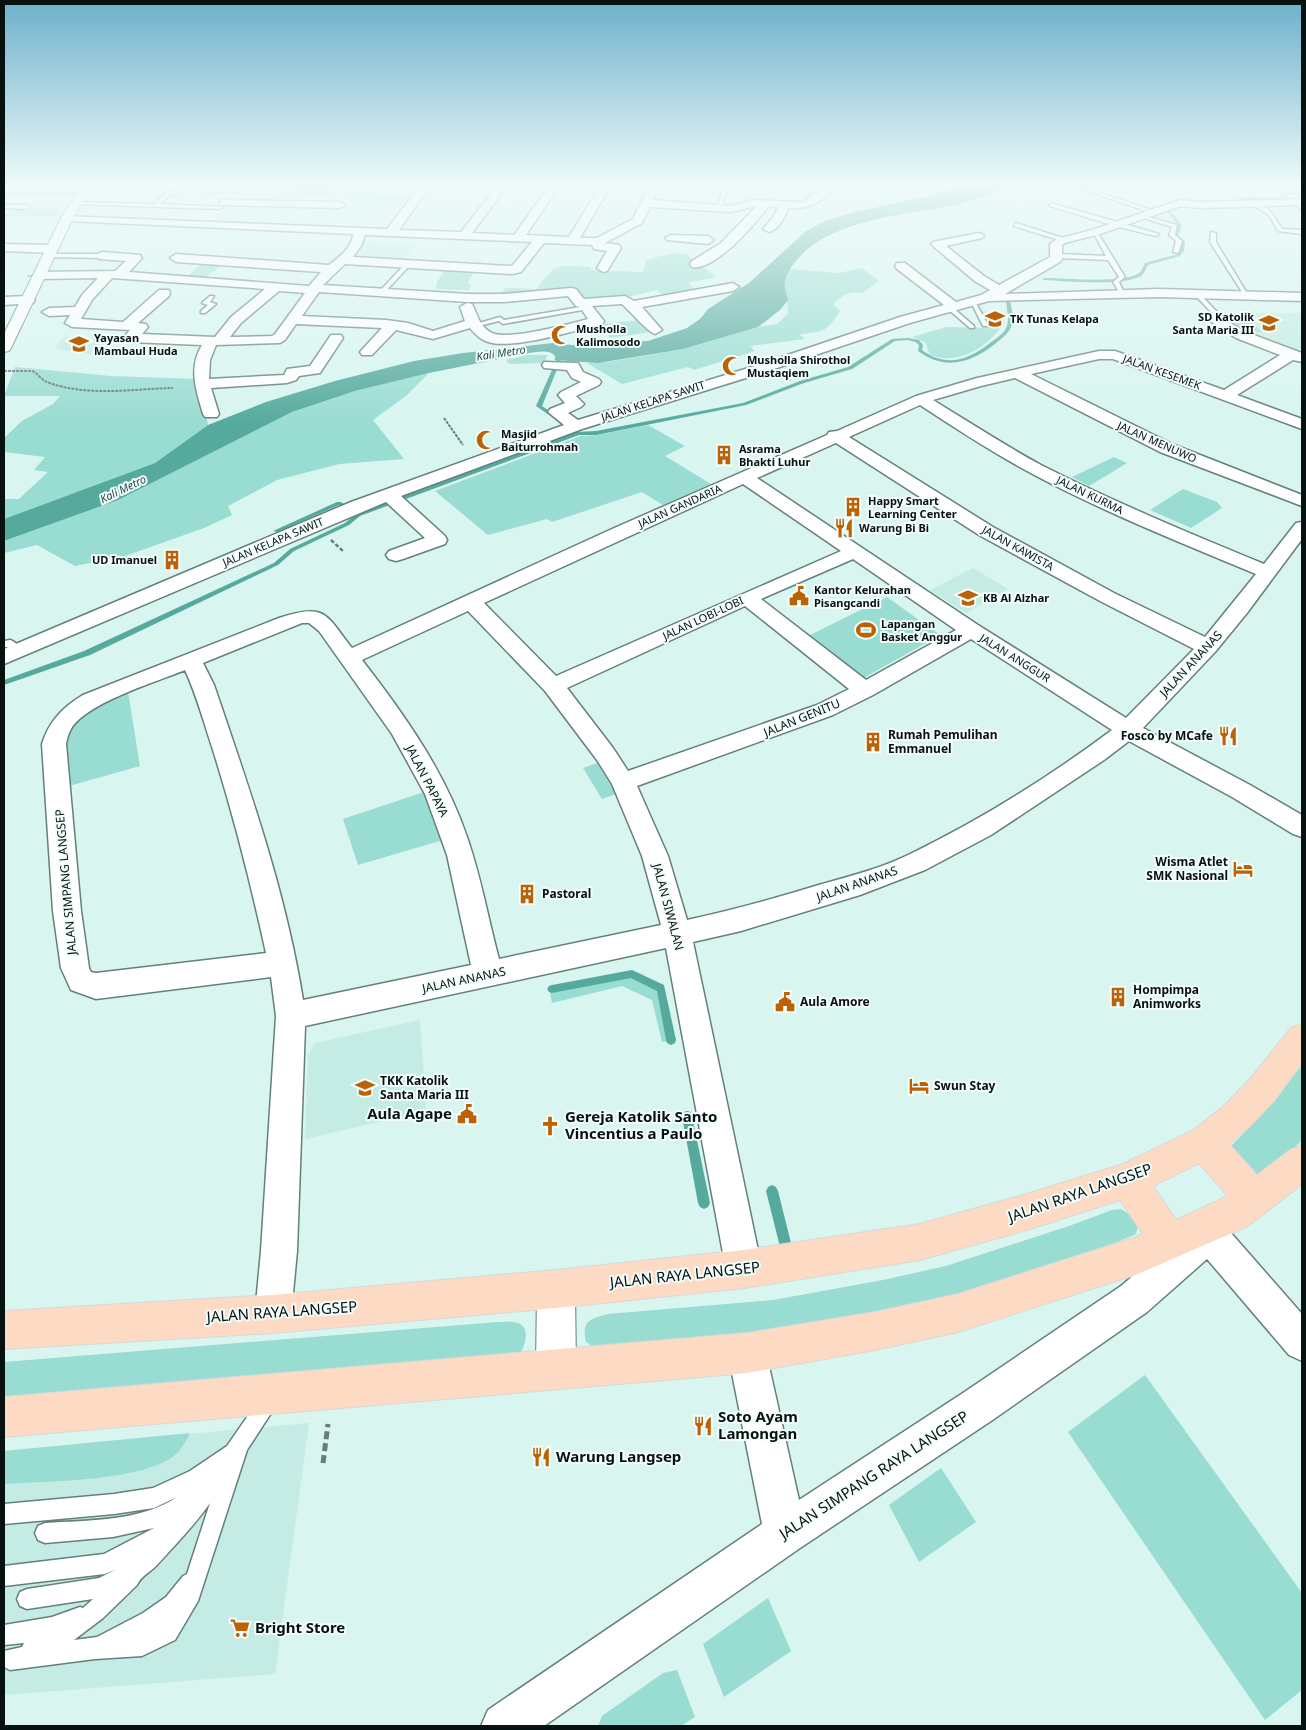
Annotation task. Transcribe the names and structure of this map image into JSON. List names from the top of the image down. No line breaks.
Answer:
{"streets":{"main road":["JALAN RAYA LANGSEP"],"street":["JALAN KESEMEK","JALAN KELAPA SAWIT","JALAN MENUWO","JALAN KURMA","JALAN GANDARIA","JALAN KAWISTA","JALAN LOBI-LOBI","JALAN ANGGUR","JALAN ANANAS","JALAN GENITU","JALAN PAPAYA","JALAN SIMPANG LANGSEP","JALAN SIWALAN","JALAN SIMPANG RAYA LANGSEP"]},"crossings":[["JALAN KESEMEK","JALAN MENUWO"],["JALAN KESEMEK","JALAN GANDARIA"],["JALAN MENUWO","JALAN GANDARIA"],["JALAN KURMA","JALAN GANDARIA"],["JALAN KURMA","JALAN ANANAS"],["JALAN GANDARIA","JALAN KAWISTA"],["JALAN GANDARIA","JALAN ANGGUR"],["JALAN GANDARIA","JALAN PAPAYA"],["JALAN GANDARIA","JALAN SIWALAN"],["JALAN KAWISTA","JALAN ANANAS"],["JALAN LOBI-LOBI","JALAN ANGGUR"],["JALAN LOBI-LOBI","JALAN SIWALAN"],["JALAN ANGGUR","JALAN ANANAS"],["JALAN ANGGUR","JALAN GENITU"],["JALAN ANANAS","JALAN PAPAYA"],["JALAN ANANAS","JALAN SIWALAN"],["JALAN GENITU","JALAN SIWALAN"],["JALAN PAPAYA","JALAN SIMPANG LANGSEP"],["JALAN SIWALAN","JALAN RAYA LANGSEP"]],"water":["Kali Metro"],"places":{"school or university":["TK Tunas Kelapa","SD Katolik Santa Maria III","Yayasan Mambaul Huda","KB Al Alzhar","TKK Katolik Santa Maria III"],"mosque":["Musholla Kalimosodo","Musholla Shirothol Mustaqiem","Masjid Baiturrohmah"],"building":["Asrama Bhakti Luhur","Happy Smart Learning Center","UD Imanuel","Rumah Pemulihan Emmanuel","Pastoral","Hompimpa Animworks"],"restaurant":["Warung Bi Bi","Fosco by MCafe","Soto Ayam Lamongan","Warung Langsep"],"public building":["Kantor Kelurahan Pisangcandi","Aula Amore","Aula Agape"],"sports":["Lapangan Basket Anggur"],"hotel":["Wisma Atlet SMK Nasional","Swun Stay"],"church":["Gereja Katolik Santo Vincentius a Paulo"],"supermarket":["Bright Store"]}}
